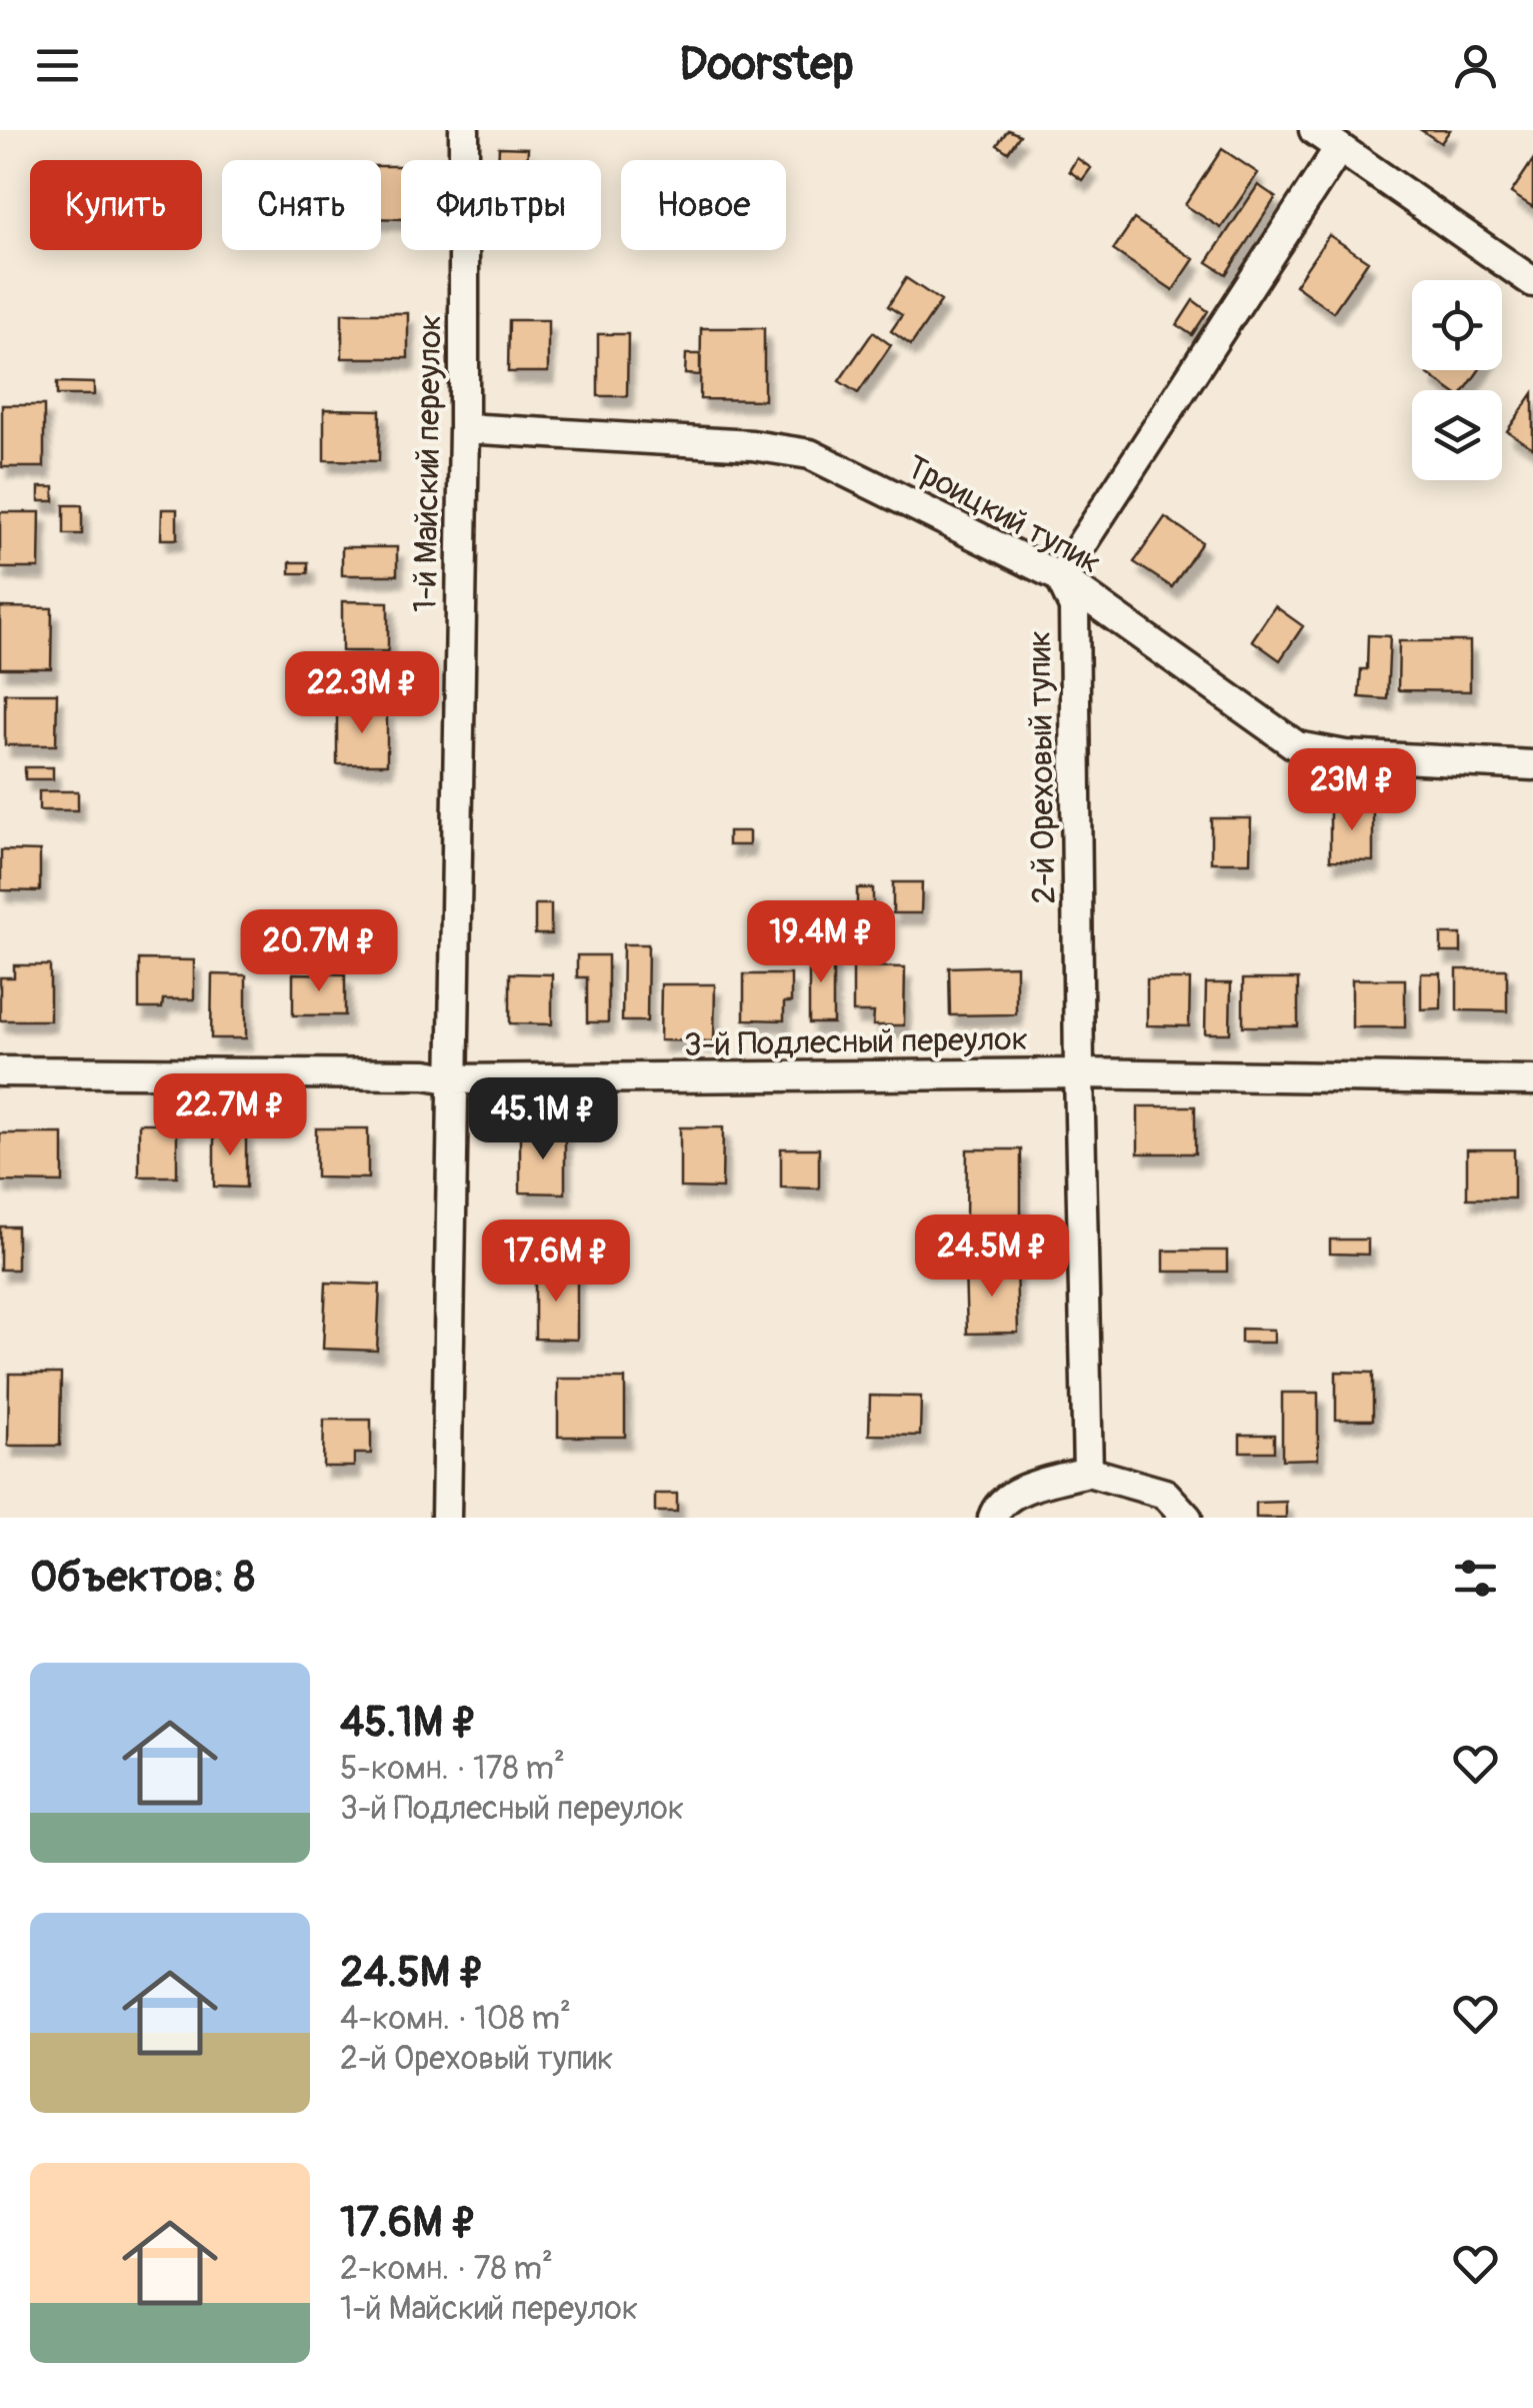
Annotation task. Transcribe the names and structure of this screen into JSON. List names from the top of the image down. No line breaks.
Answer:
{"streets":{"street":["1-й Майский переулок","Троицкий тупик","2-й Ореховый тупик","3-й Подлесный переулок"]},"crossings":[["1-й Майский переулок","Троицкий тупик"],["1-й Майский переулок","3-й Подлесный переулок"],["Троицкий тупик","2-й Ореховый тупик"],["2-й Ореховый тупик","3-й Подлесный переулок"]],"page":{"header":"Doorstep","chip":["Купить","Снять","Фильтры","Новое"],"price":["22.3M ₽","23M ₽","19.4M ₽","20.7M ₽","22.7M ₽","45.1M ₽","24.5M ₽","17.6M ₽"],"heading":"Объектов: 8","list":[{"name":"45.1M ₽","note":"5-комн. · 178 m² · 3-й Подлесный переулок"},{"name":"24.5M ₽","note":"4-комн. · 108 m² · 2-й Ореховый тупик"},{"name":"17.6M ₽","note":"2-комн. · 78 m² · 1-й Майский переулок"}]}}
